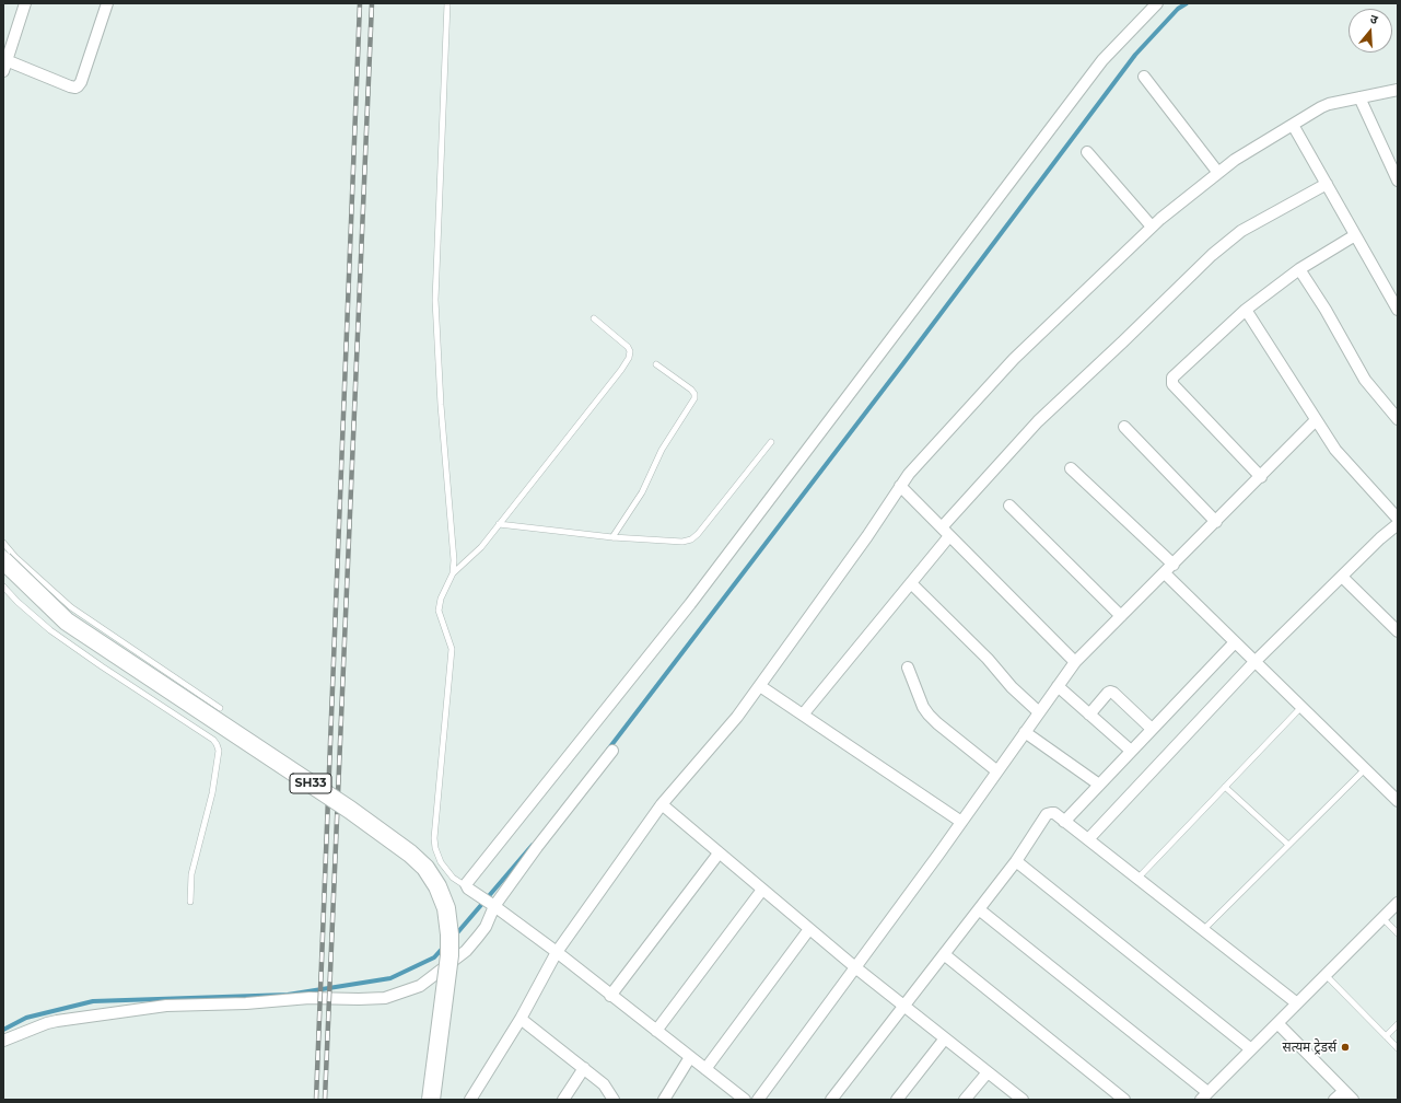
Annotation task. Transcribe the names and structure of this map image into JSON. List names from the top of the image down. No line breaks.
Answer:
{"streets":{"main road":["SH33"]},"places":["सत्यम ट्रेडर्स"],"north":"top"}
